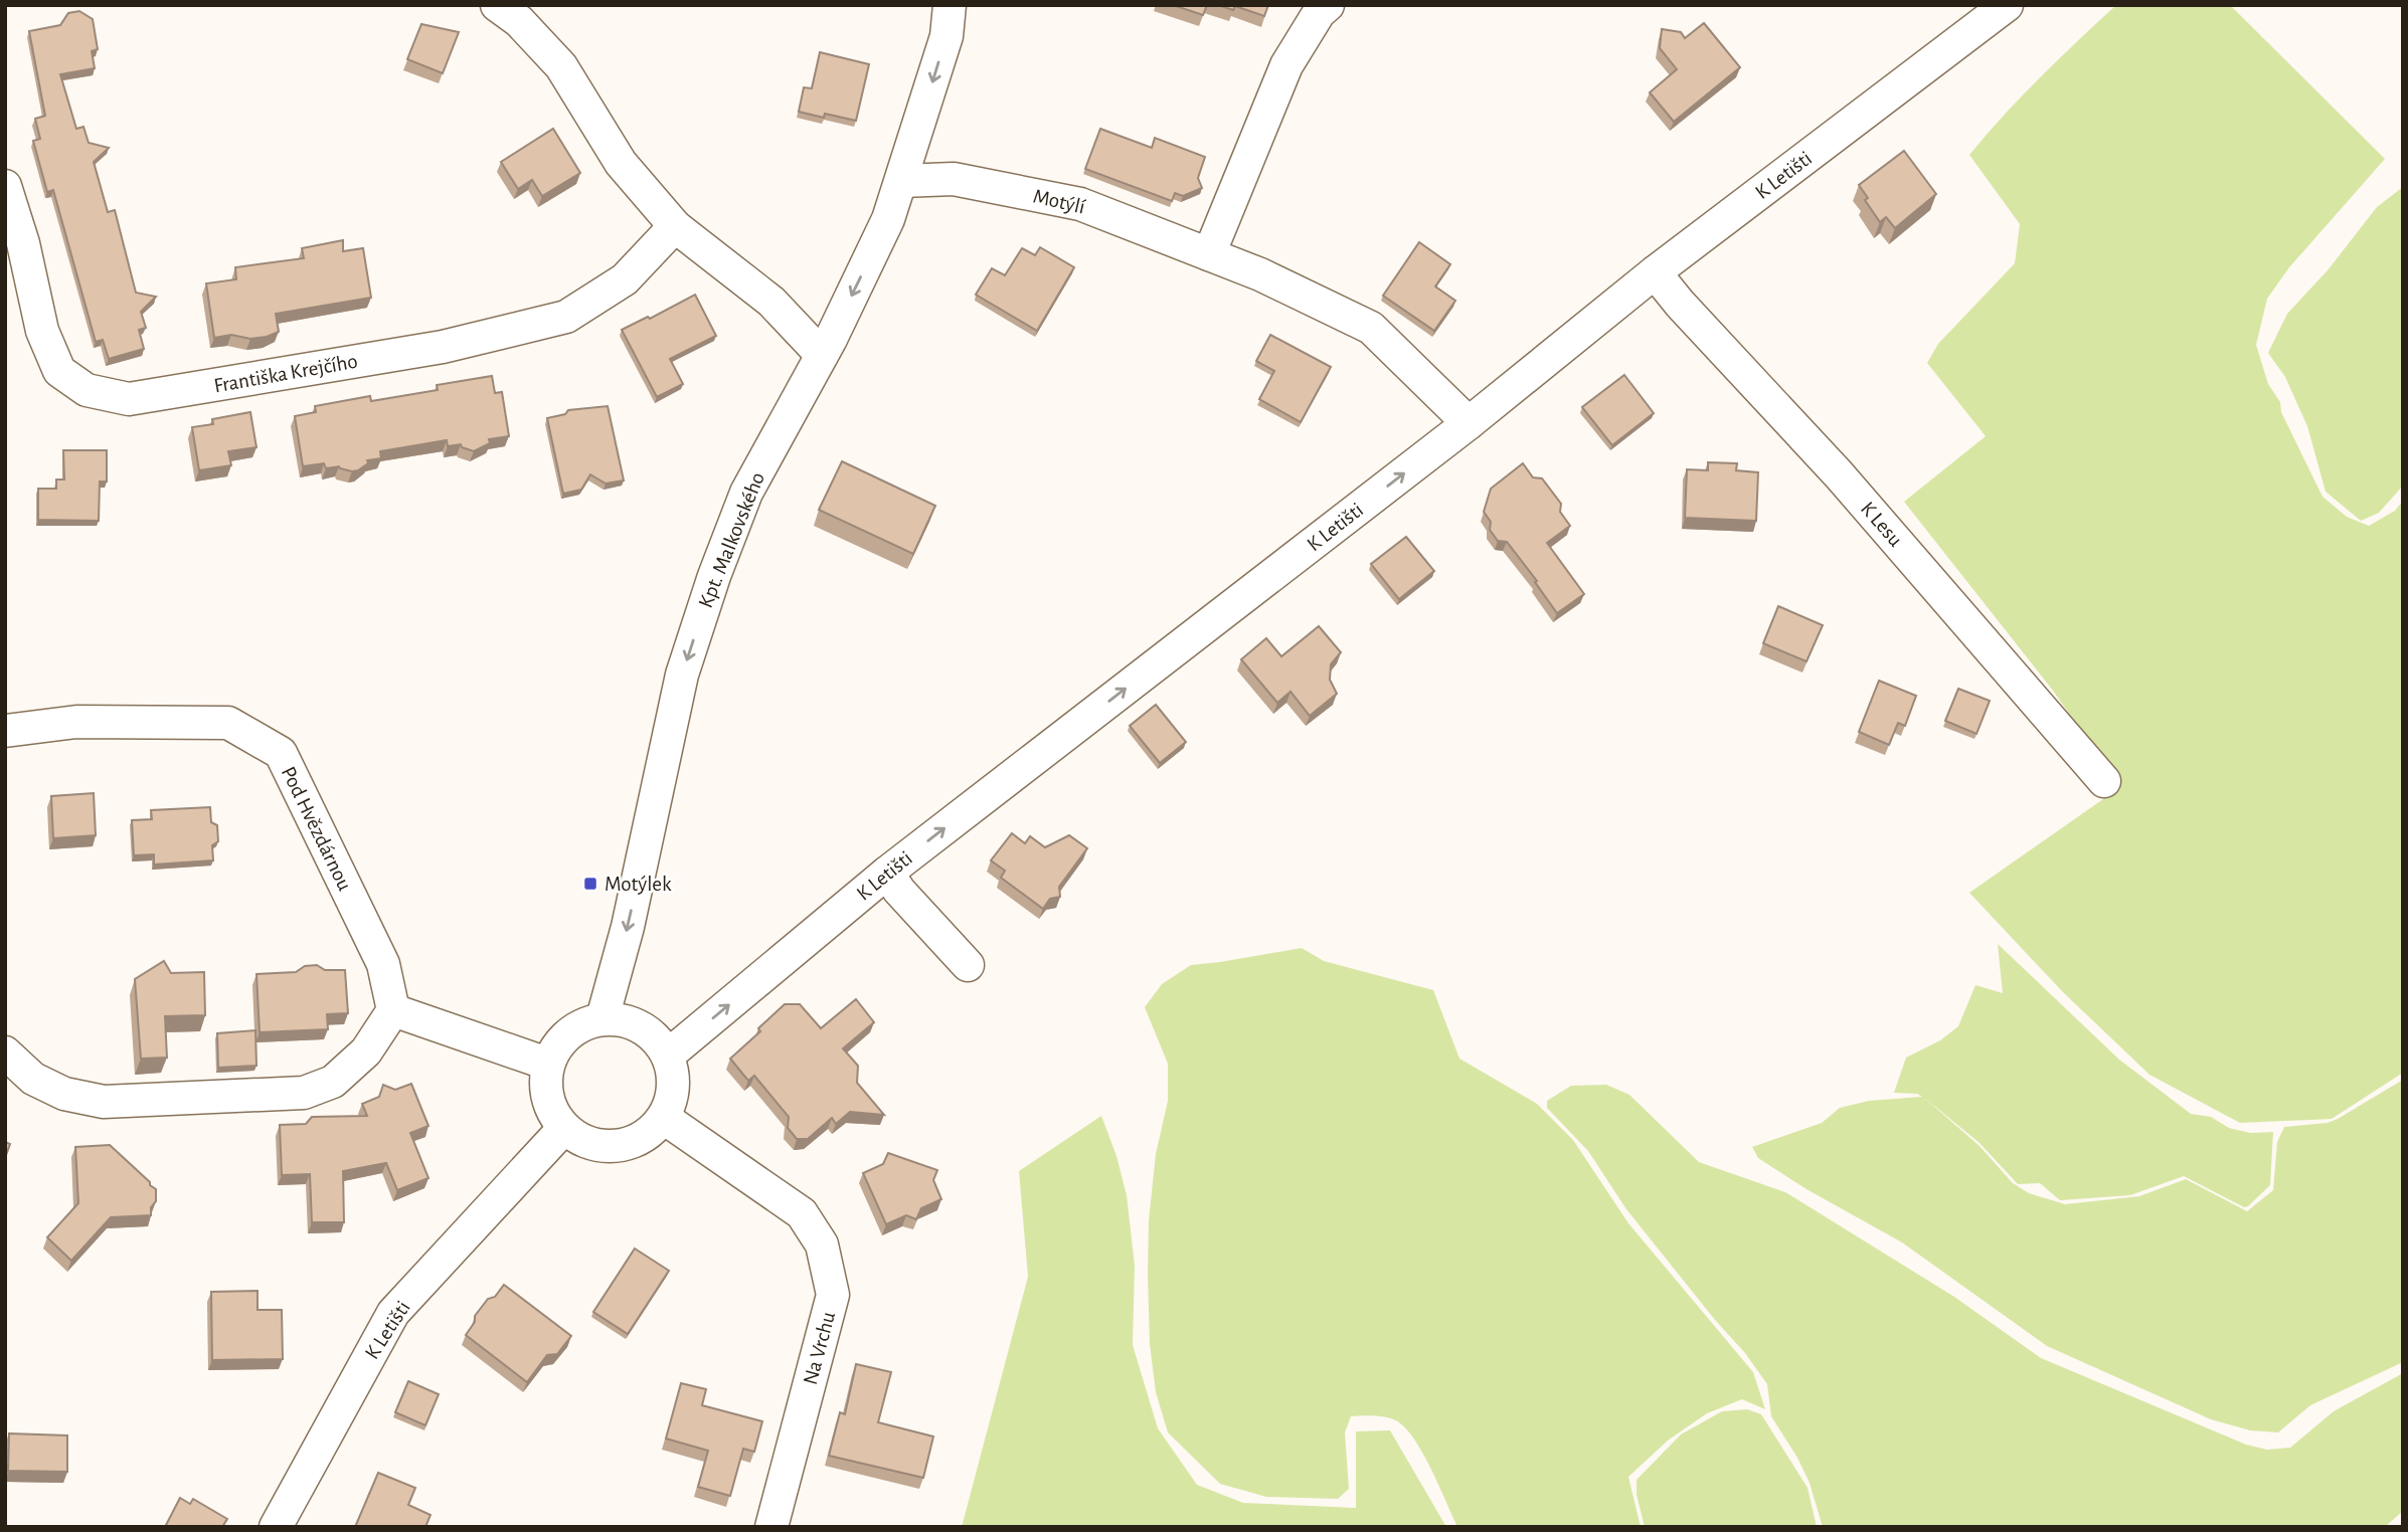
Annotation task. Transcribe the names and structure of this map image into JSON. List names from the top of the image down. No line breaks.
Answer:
{"streets":{"street":["K Letišti","Motýlí","Františka Krejčího","K Lesu","Kpt. Malkovského","Pod Hvězdárnou","Na Vrchu"]},"crossings":[["K Letišti","Motýlí"],["K Letišti","K Lesu"],["K Letišti","Kpt. Malkovského"],["K Letišti","Na Vrchu"],["Motýlí","Kpt. Malkovského"],["Kpt. Malkovského","Na Vrchu"]],"one_way":["K Letišti","Kpt. Malkovského"],"places":{"transit":["Motýlek"]}}
